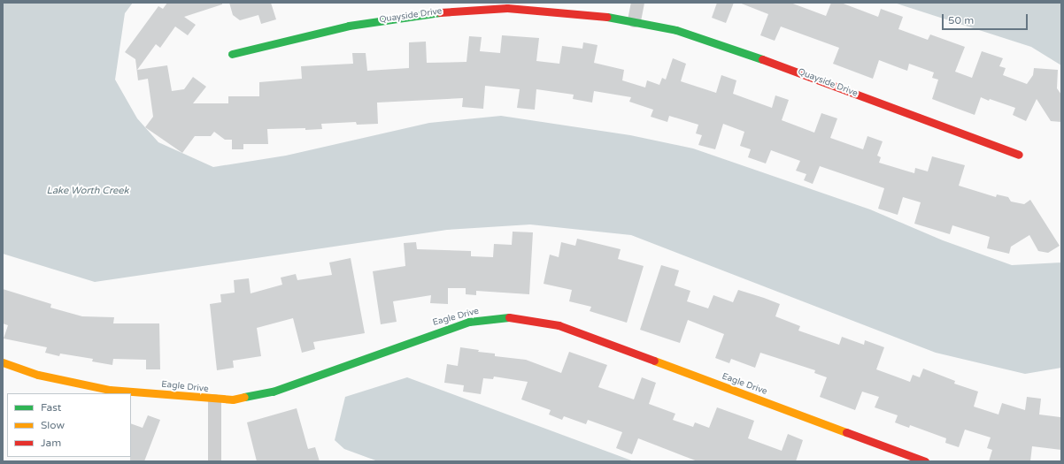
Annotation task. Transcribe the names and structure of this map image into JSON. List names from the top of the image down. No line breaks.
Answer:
{"streets":{"street":["Quayside Drive","Eagle Drive"]},"water":["Lake Worth Creek"],"legend":["Fast","Slow","Jam"],"scale_bar":"50 m"}
